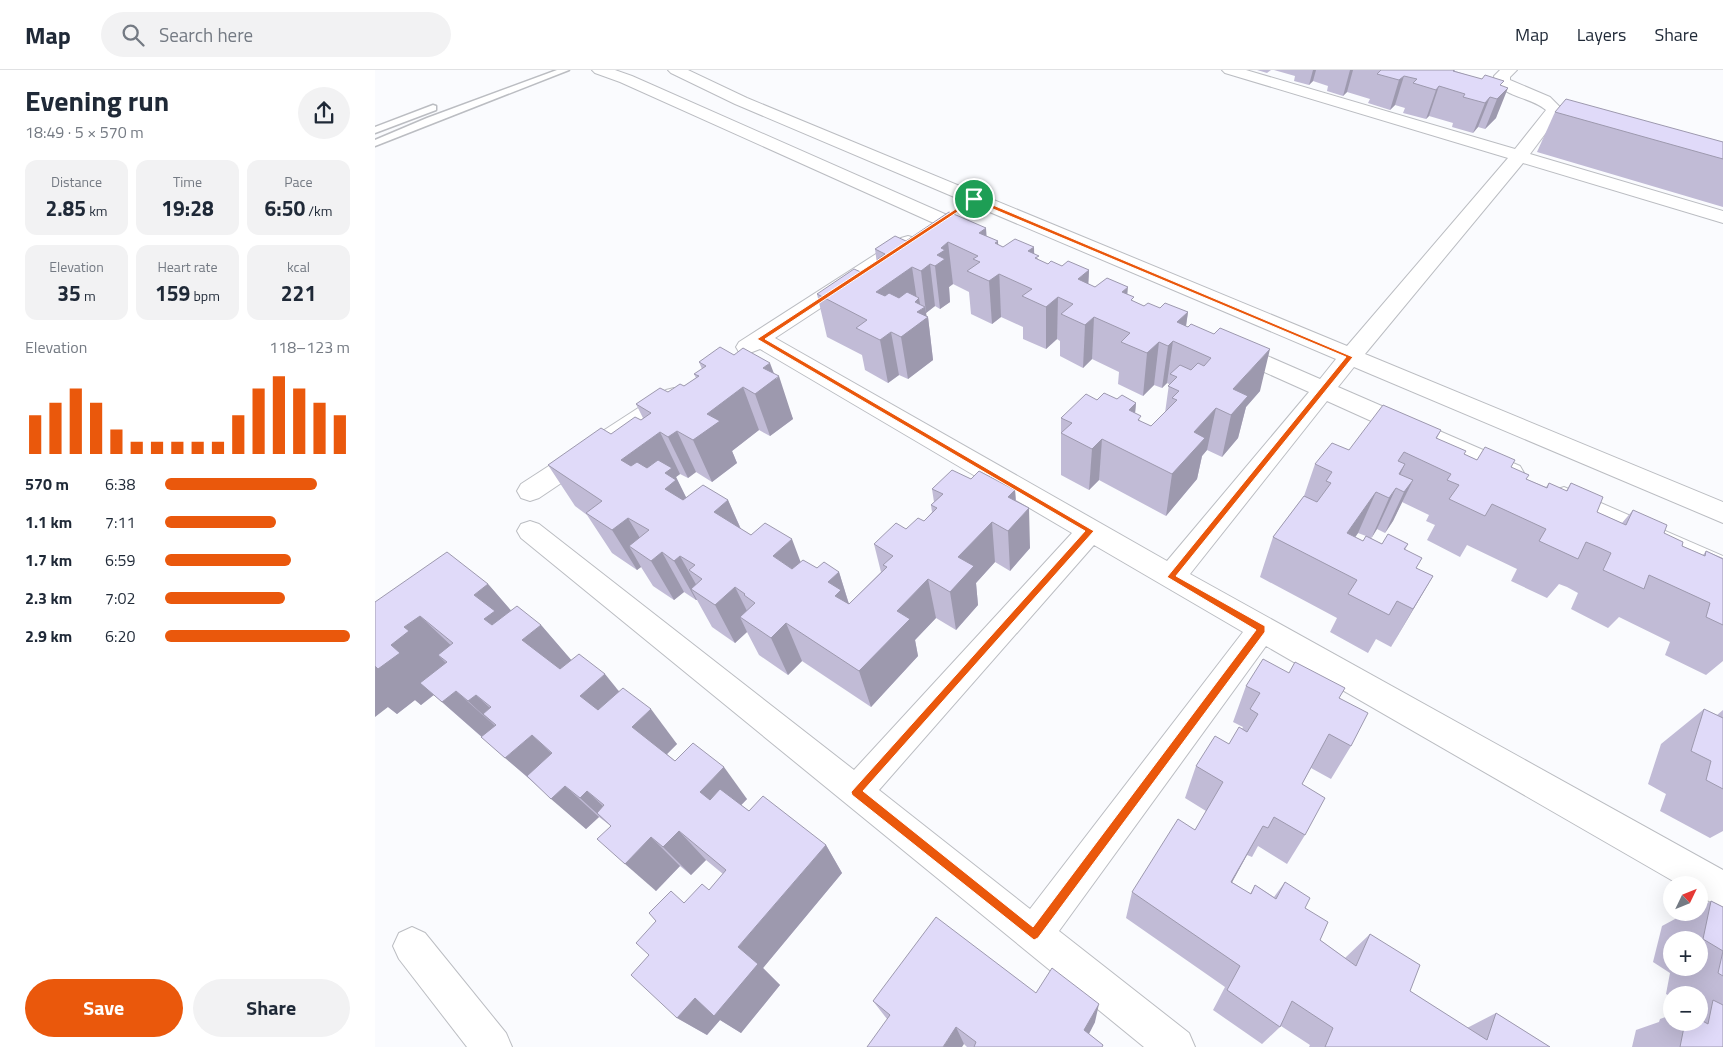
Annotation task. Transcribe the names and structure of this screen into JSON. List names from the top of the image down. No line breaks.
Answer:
{"north":"top right","page":{"header":"Map","search":"Search here","nav":["Map","Layers","Share"],"heading":["Evening run","18:49 · 5 × 570 m"],"stats":[["Distance","2.85 km"],["Time","19:28"],["Pace","6:50 /km"],["Elevation","35 m"],["Heart rate","159 bpm"],["kcal","221"]],"chart":["Elevation","118–123 m"],"list":[{"name":"570 m","note":"6:38"},{"name":"1.1 km","note":"7:11"},{"name":"1.7 km","note":"6:59"},{"name":"2.3 km","note":"7:02"},{"name":"2.9 km","note":"6:20"}],"map_buttons":["+","−"],"buttons":["Save","Share"]}}
